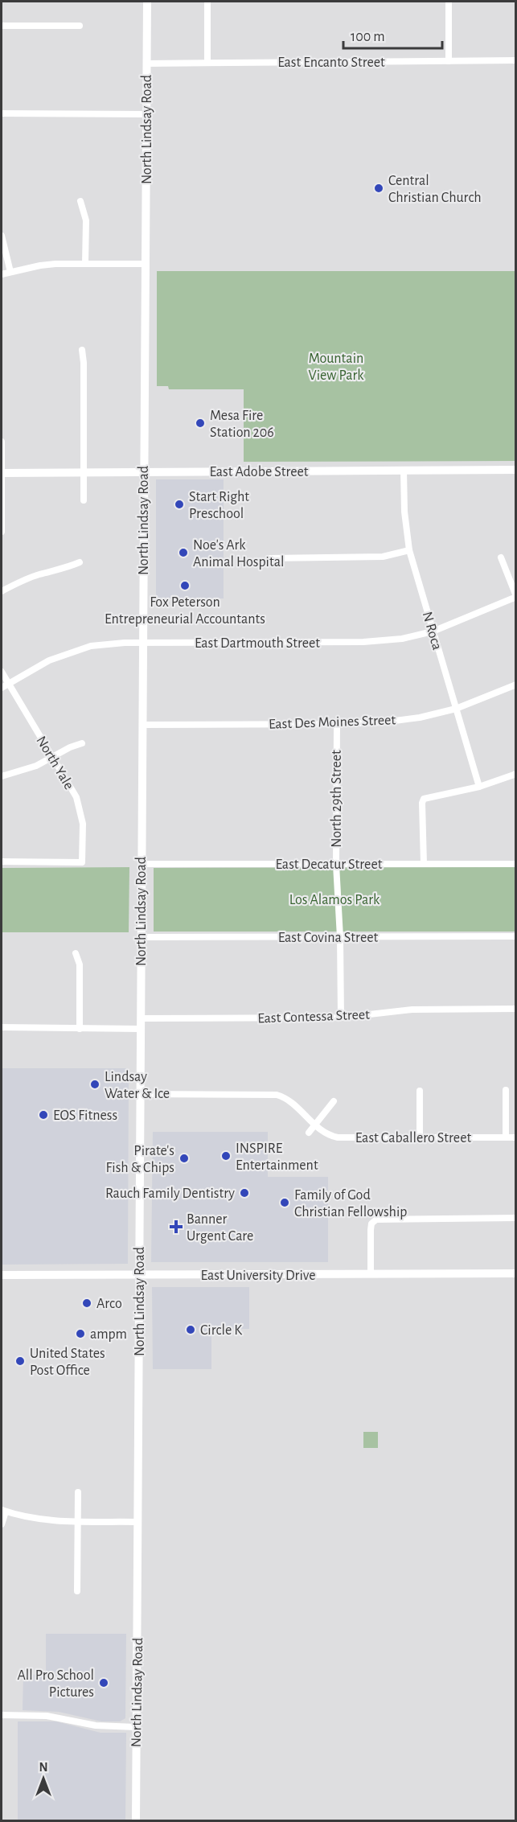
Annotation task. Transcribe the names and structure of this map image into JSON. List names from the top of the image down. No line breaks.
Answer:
{"streets":{"main road":["North Lindsay Road","East Adobe Street","East University Drive"],"street":["East Encanto Street","N Roca","East Dartmouth Street","East Des Moines Street","North Yale","North 29th Street","East Decatur Street","East Covina Street","East Contessa Street","East Caballero Street"]},"crossings":[["East Encanto Street","North Lindsay Road"],["North Lindsay Road","East Adobe Street"],["North Lindsay Road","East Dartmouth Street"],["North Lindsay Road","East Des Moines Street"],["North Lindsay Road","East Decatur Street"],["North Lindsay Road","East Covina Street"],["North Lindsay Road","East Contessa Street"],["North Lindsay Road","East Caballero Street"],["North Lindsay Road","East University Drive"],["East Adobe Street","N Roca"],["N Roca","East Dartmouth Street"],["N Roca","East Des Moines Street"],["East Dartmouth Street","North Yale"],["East Des Moines Street","North 29th Street"],["North 29th Street","East Decatur Street"],["North 29th Street","East Covina Street"],["North 29th Street","East Contessa Street"]],"parks":["Mountain View Park","Los Alamos Park"],"places":{"other":["Central Christian Church","Mesa Fire Station 206","Start Right Preschool","Noe's Ark Animal Hospital","Fox Peterson Entrepreneurial Accountants","Lindsay Water & Ice","EOS Fitness","INSPIRE Entertainment","Pirate's Fish & Chips","Rauch Family Dentistry","Family of God Christian Fellowship","Arco","Circle K","ampm","United States Post Office","All Pro School Pictures"],"health":["Banner Urgent Care"]},"scale_bar":"100 m","north":"top"}
